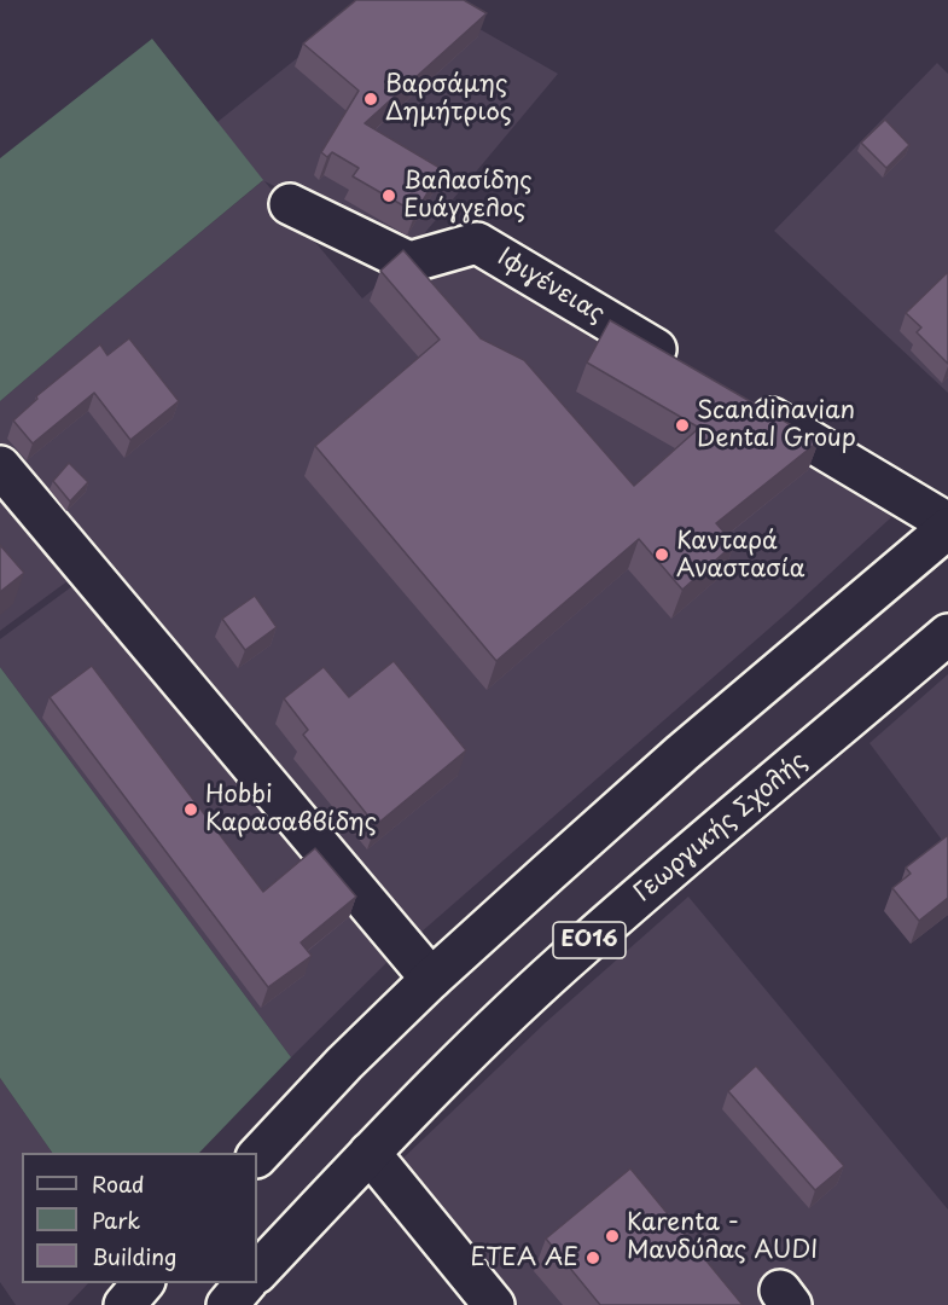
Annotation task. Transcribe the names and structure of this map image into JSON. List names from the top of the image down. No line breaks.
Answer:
{"streets":{"main road":["Ιφιγένειας","Γεωργικής Σχολής","ΕΟ16"]},"places":["Βαρσάμης Δημήτριος","Βαλασίδης Ευάγγελος","Scandinavian Dental Group","Κανταρά Αναστασία","Hobbi Καρασαββίδης","Karenta - Μανδύλας AUDI","ΕΤΕΑ ΑΕ"],"legend":["Road","Park","Building"]}
